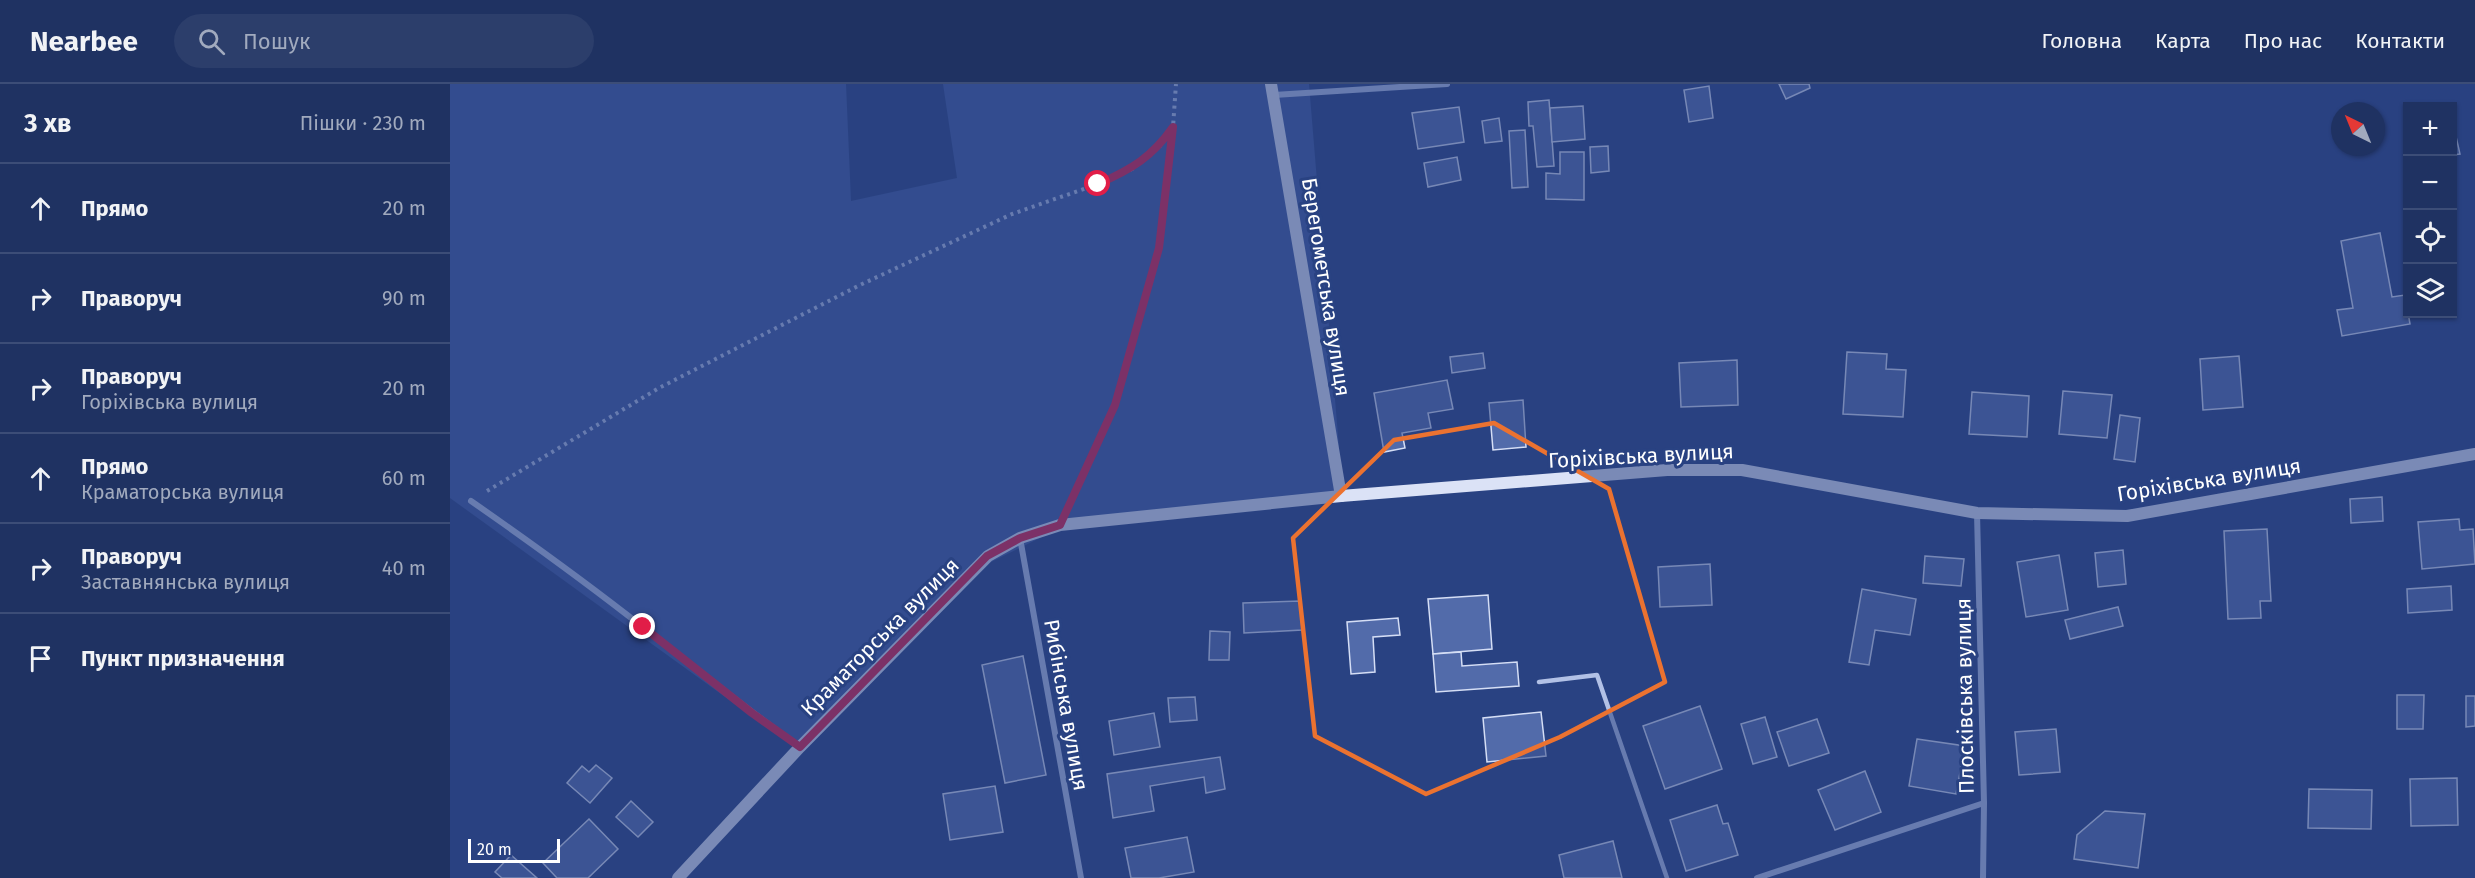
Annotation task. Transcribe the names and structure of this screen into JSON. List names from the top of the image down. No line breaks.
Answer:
{"streets":{"street":["Берегометська вулиця","Горіхівська вулиця","Краматорська вулиця","Плосківська вулиця","Рибінська вулиця"]},"crossings":[["Берегометська вулиця","Горіхівська вулиця"],["Горіхівська вулиця","Краматорська вулиця"],["Горіхівська вулиця","Плосківська вулиця"],["Горіхівська вулиця","Рибінська вулиця"]],"scale_bar":"20 m","north":"top left","page":{"header":"Nearbee","search":"Пошук","nav":["Головна","Карта","Про нас","Контакти"],"heading":["3 хв","Пішки · 230 m"],"map_buttons":["+","−"],"list":[["Прямо","20 m"],["Праворуч","90 m"],["Праворуч","Горіхівська вулиця","20 m"],["Прямо","Краматорська вулиця","60 m"],["Праворуч","Заставнянська вулиця","40 m"],"Пункт призначення"],"scale":"20 m"}}
